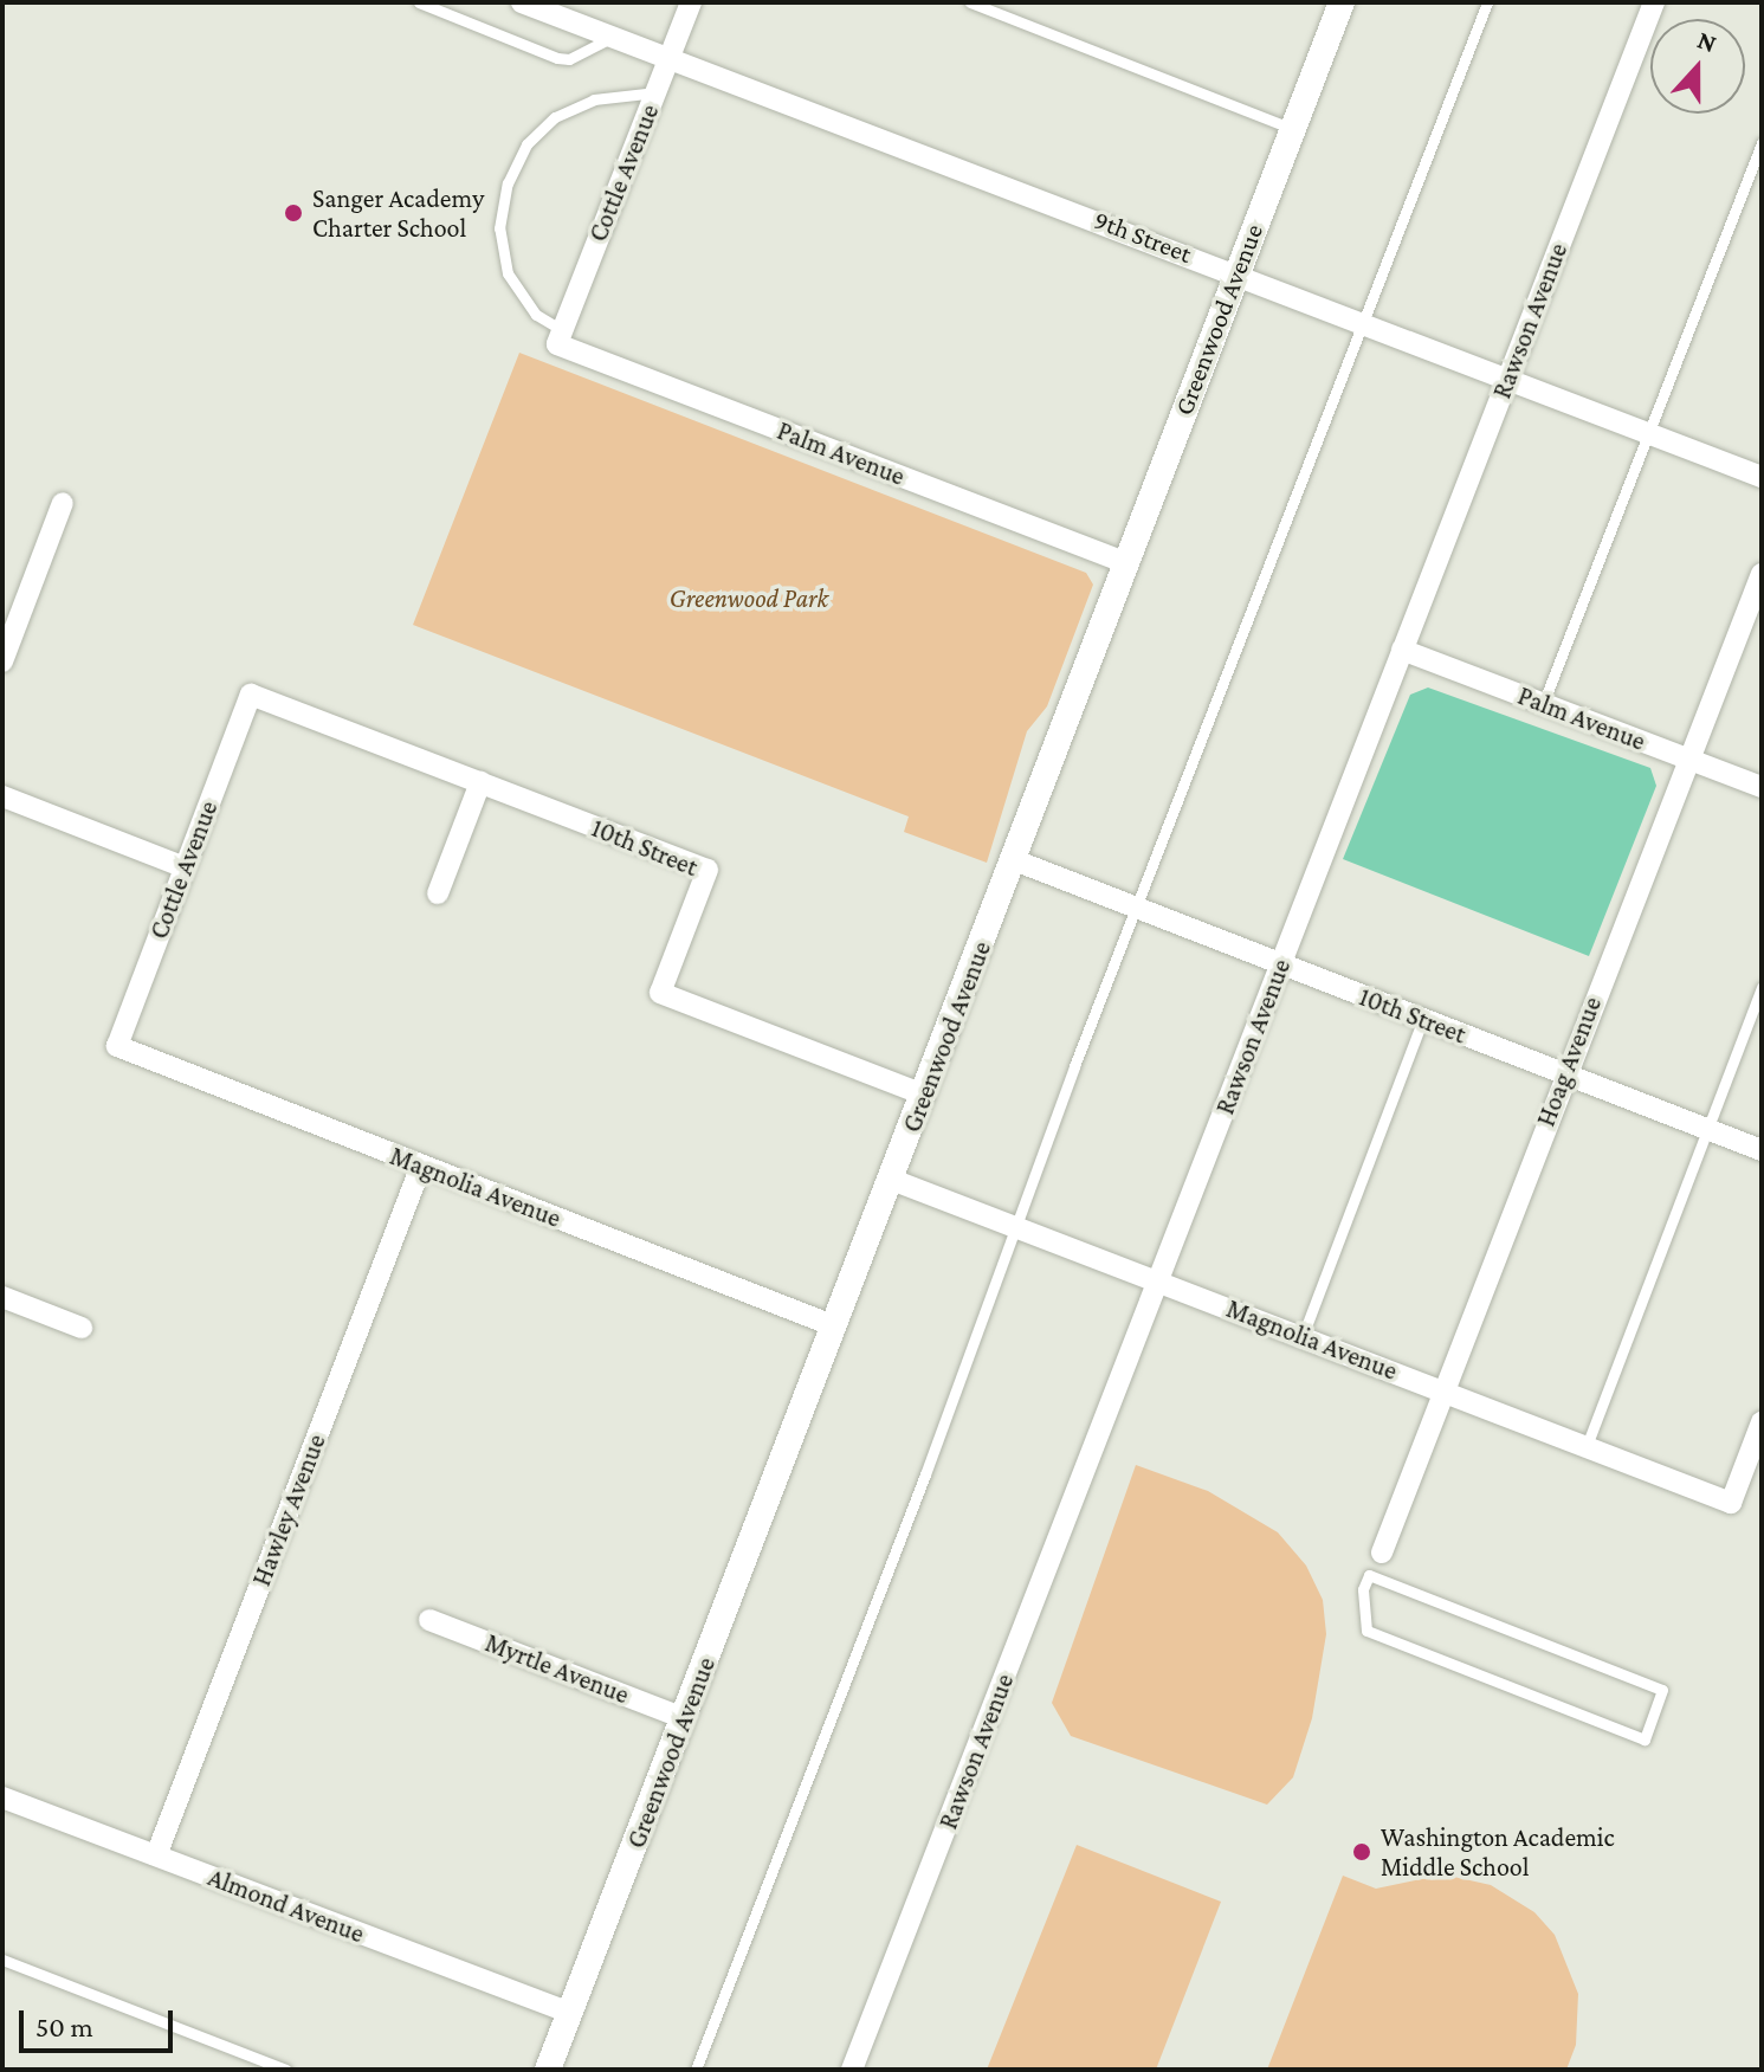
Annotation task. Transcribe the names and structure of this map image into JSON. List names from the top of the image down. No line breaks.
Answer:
{"streets":{"street":["Cottle Avenue","9th Street","Greenwood Avenue","Rawson Avenue","Palm Avenue","10th Street","Hoag Avenue","Magnolia Avenue","Hawley Avenue","Myrtle Avenue","Almond Avenue"]},"crossings":[["Cottle Avenue","9th Street"],["Cottle Avenue","Palm Avenue"],["Cottle Avenue","10th Street"],["Cottle Avenue","Magnolia Avenue"],["9th Street","Greenwood Avenue"],["9th Street","Rawson Avenue"],["Greenwood Avenue","Palm Avenue"],["Greenwood Avenue","10th Street"],["Greenwood Avenue","Magnolia Avenue"],["Greenwood Avenue","Myrtle Avenue"],["Greenwood Avenue","Almond Avenue"],["Rawson Avenue","Palm Avenue"],["Rawson Avenue","10th Street"],["Rawson Avenue","Magnolia Avenue"],["Palm Avenue","Hoag Avenue"],["10th Street","Hoag Avenue"],["Hoag Avenue","Magnolia Avenue"],["Magnolia Avenue","Hawley Avenue"],["Hawley Avenue","Almond Avenue"]],"parks":["Greenwood Park"],"places":["Sanger Academy Charter School","Washington Academic Middle School"],"scale_bar":"50 m","north":"top"}
